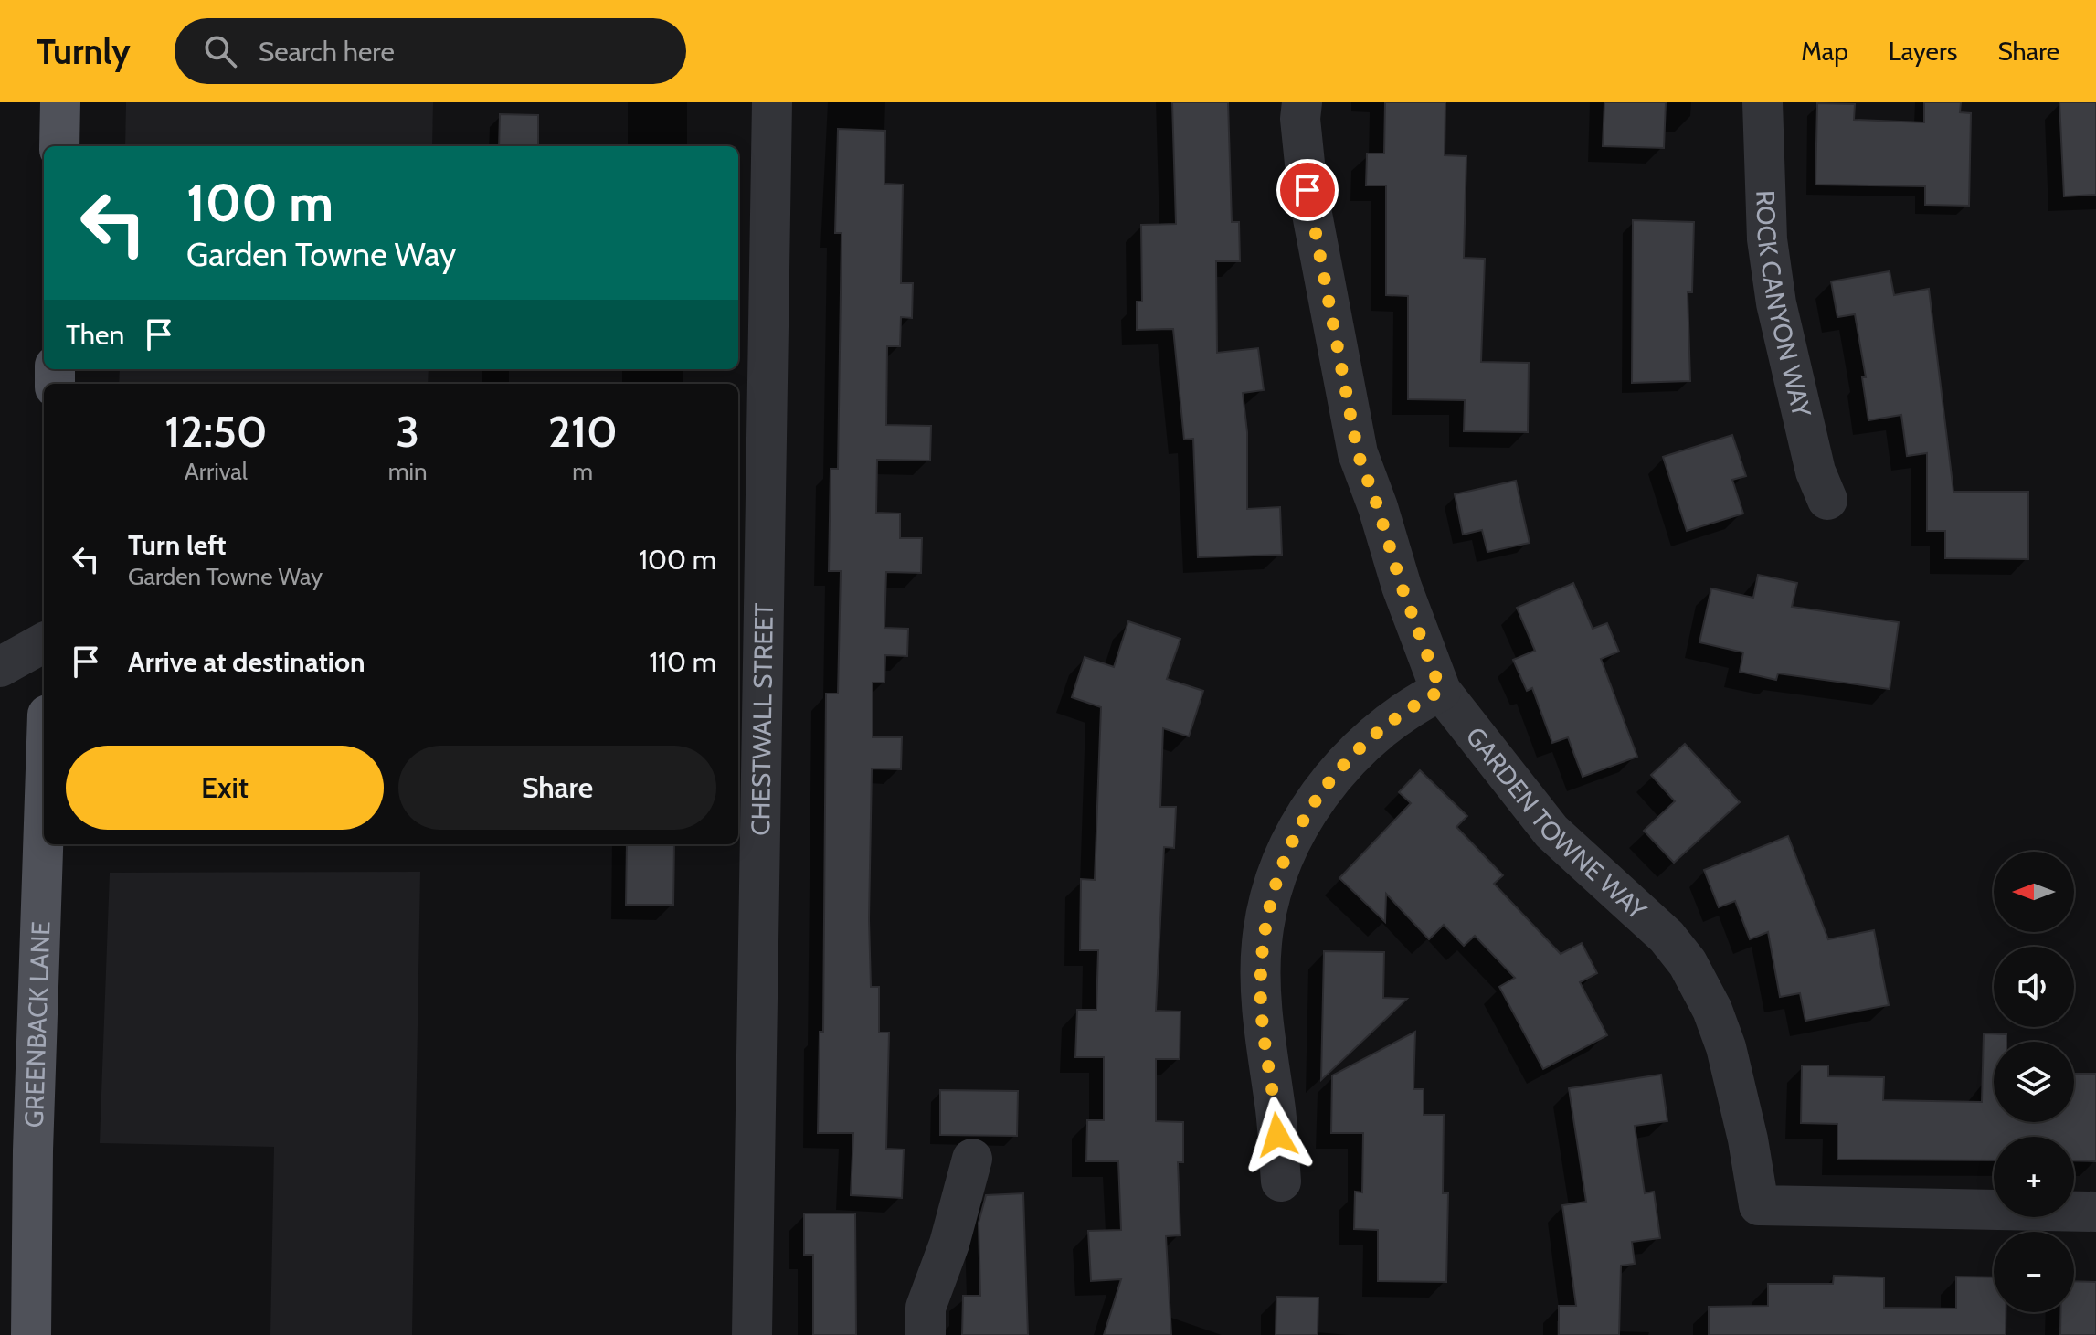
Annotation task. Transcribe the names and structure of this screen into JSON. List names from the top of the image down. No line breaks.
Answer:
{"streets":{"main road":["GREENBACK LANE"],"street":["ROCK CANYON WAY","CHESTWALL STREET","GARDEN TOWNE WAY"]},"north":"left","page":{"header":"Turnly","search":"Search here","nav":["Map","Layers","Share"],"turn":["100 m","Garden Towne Way"],"then":"Then","eta":["12:50","Arrival","3","min","210","m"],"list":[{"name":"Turn left","note":"Garden Towne Way","value":"100 m"},{"name":"Arrive at destination","value":"110 m"}],"buttons":["Exit","Share"],"map_buttons":["+","−"]}}
